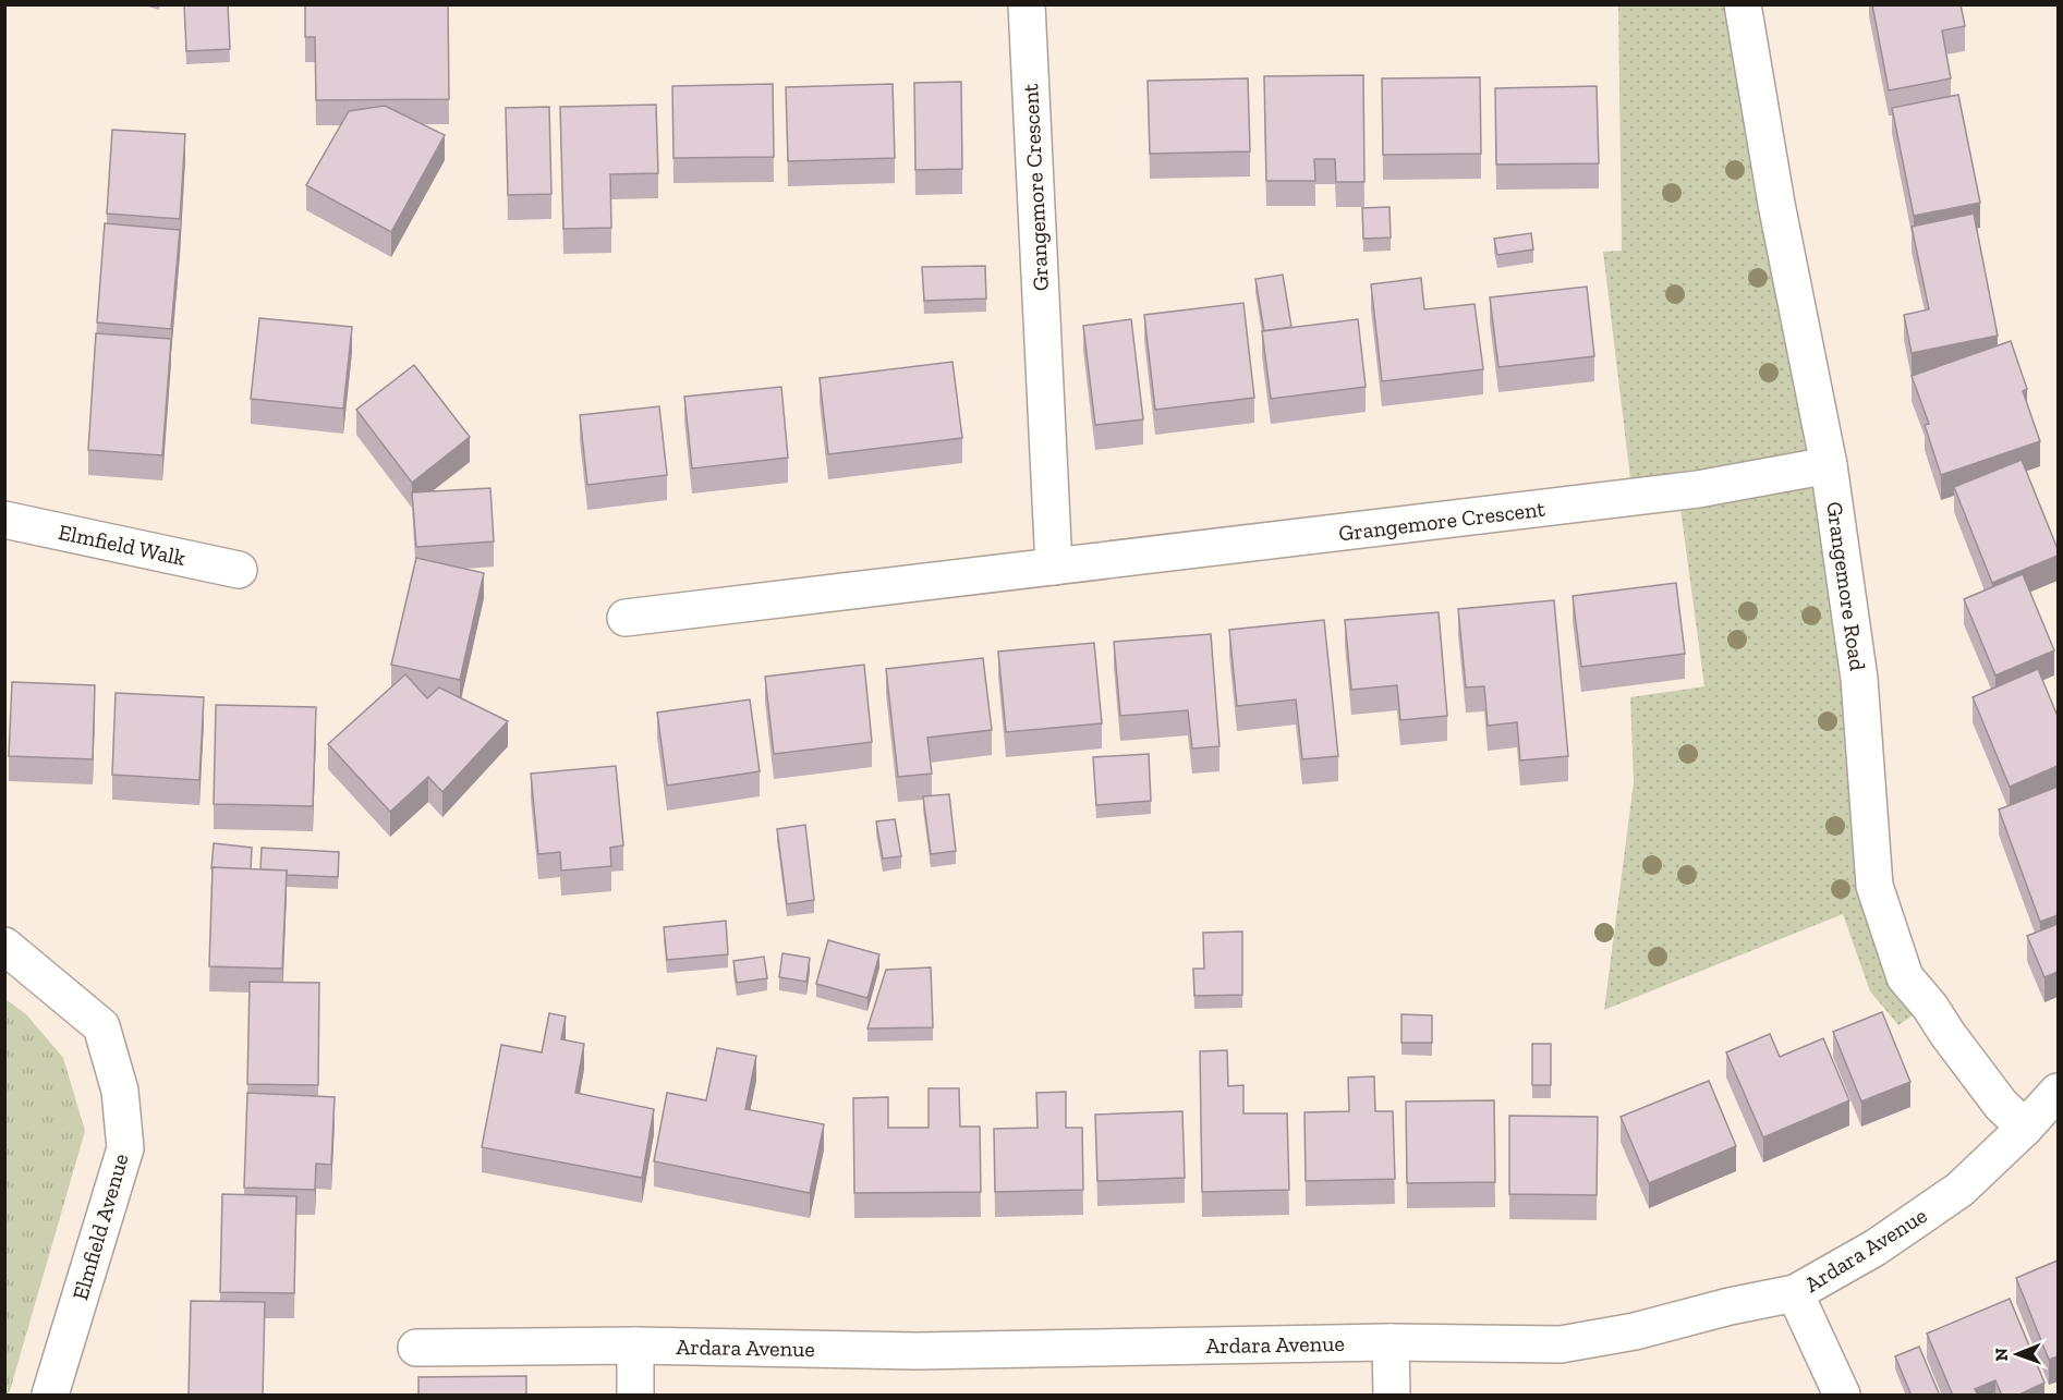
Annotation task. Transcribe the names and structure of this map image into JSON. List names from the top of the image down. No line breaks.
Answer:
{"streets":{"street":["Grangemore Crescent","Elmfield Walk","Grangemore Road","Elmfield Avenue","Ardara Avenue"]},"crossings":[["Grangemore Crescent","Grangemore Road"],["Grangemore Road","Ardara Avenue"]],"north":"left"}
